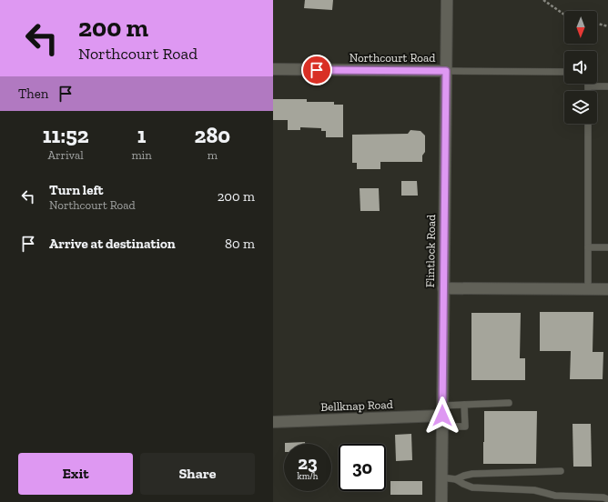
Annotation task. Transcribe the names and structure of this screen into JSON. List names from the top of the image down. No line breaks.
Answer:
{"streets":{"street":["Northcourt Road","Flintlock Road","Bellknap Road"]},"crossings":[["Northcourt Road","Flintlock Road"],["Flintlock Road","Bellknap Road"]],"north":"bottom","page":{"turn":["200 m","Northcourt Road"],"then":"Then","eta":["11:52","Arrival","1","min","280","m"],"list":[{"name":"Turn left","note":"Northcourt Road","value":"200 m"},{"name":"Arrive at destination","value":"80 m"}],"speed":"23 km/h","limit":"30","buttons":["Exit","Share"]}}
